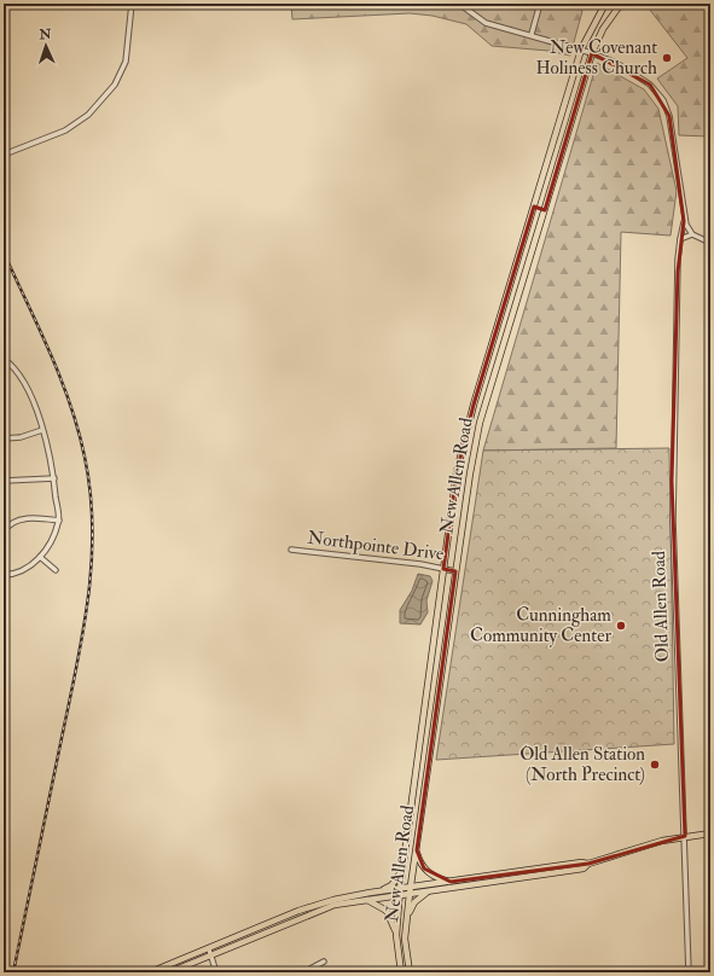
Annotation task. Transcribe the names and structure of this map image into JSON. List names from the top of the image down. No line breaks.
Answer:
{"streets":{"main road":["New Allen Road"],"street":["Northpointe Drive","Old Allen Road"]},"crossings":[["New Allen Road","Northpointe Drive"]],"places":["New Covenant Holiness Church","Cunningham Community Center","Old Allen Station (North Precinct)"],"north":"top"}
